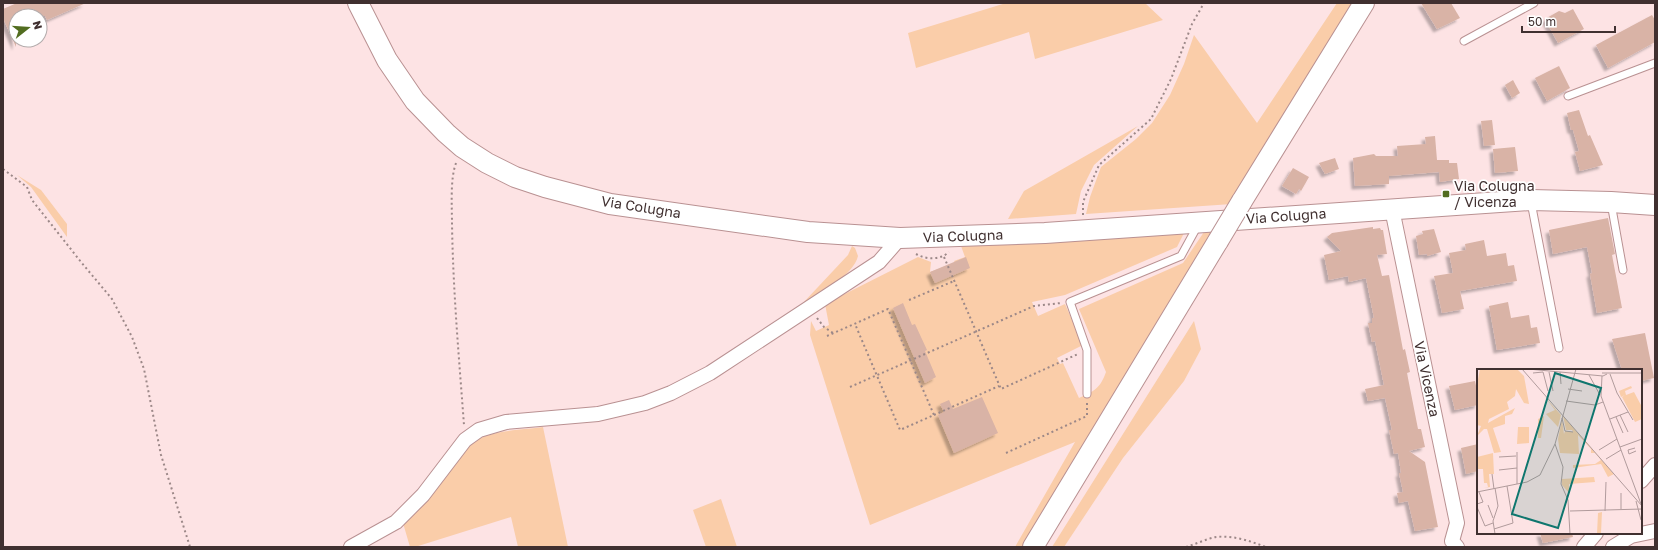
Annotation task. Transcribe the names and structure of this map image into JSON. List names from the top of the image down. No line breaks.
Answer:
{"streets":{"street":["Via Colugna","Via Vicenza"]},"crossings":[["Via Colugna","Via Vicenza"]],"places":{"transit":["Via Colugna / Vicenza"]},"scale_bar":"50 m","north":"right"}
